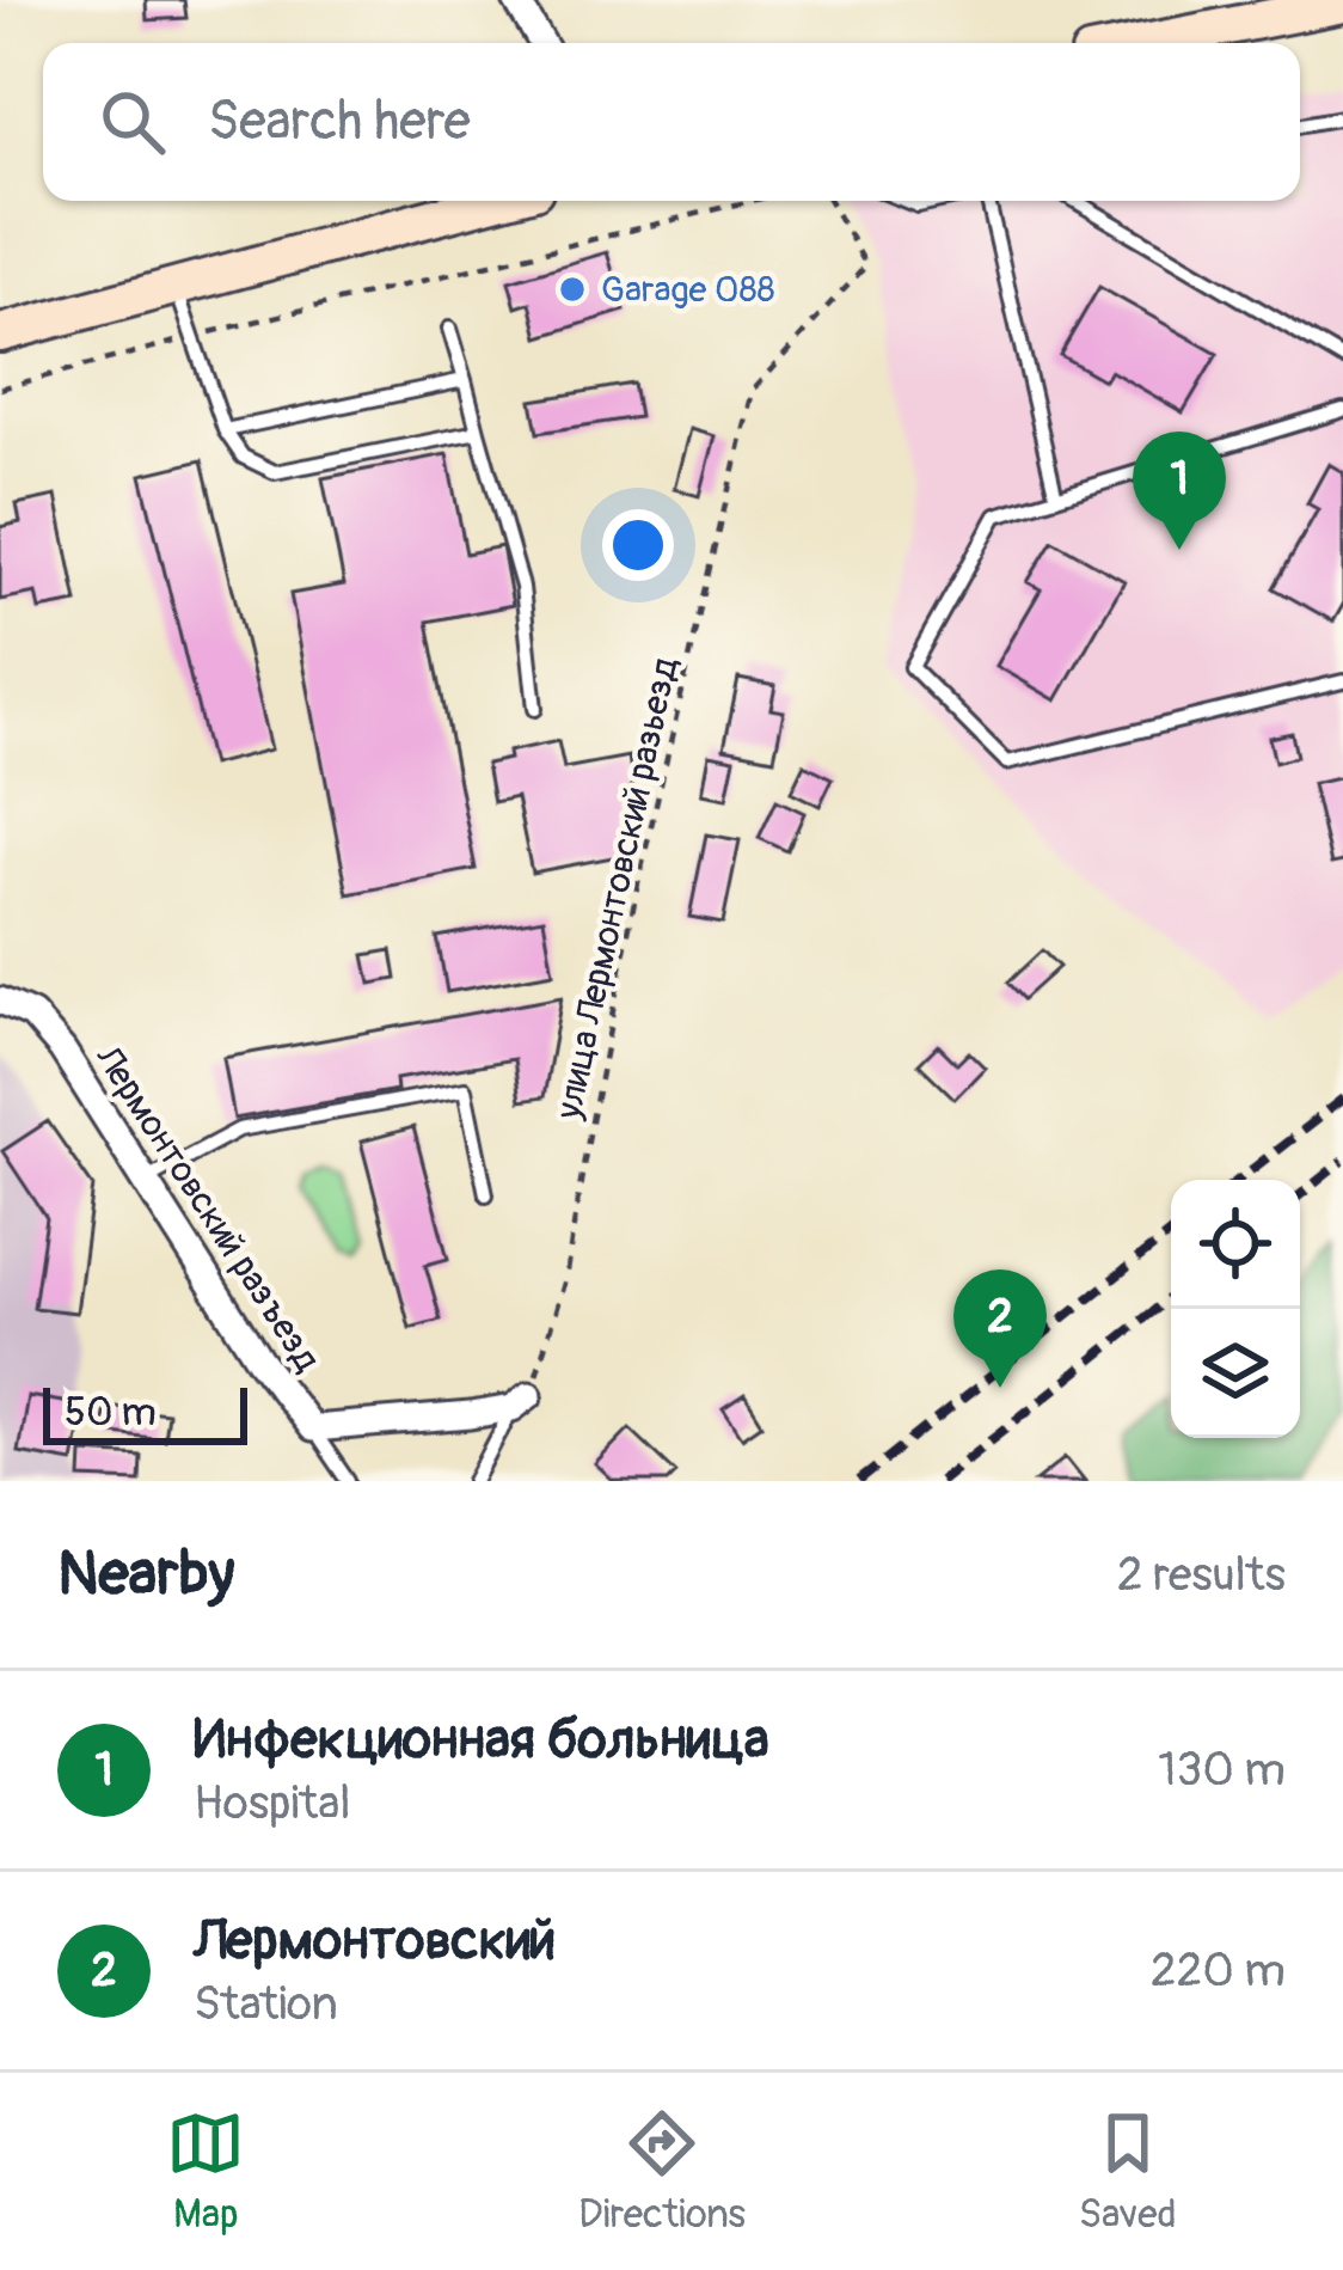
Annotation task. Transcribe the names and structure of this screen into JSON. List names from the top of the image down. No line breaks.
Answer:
{"streets":{"street":["Лермонтовский разъезд"],"path":["улица Лермонтовский разьезд"]},"crossings":[["улица Лермонтовский разьезд","Лермонтовский разъезд"]],"places":["Garage 088"],"scale_bar":"50 m","page":{"search":"Search here","pins":["1","2"],"scale":"50 m","heading":["Nearby","2 results"],"list":[{"mark":"1","name":"Инфекционная больница","note":"Hospital","value":"130 m"},{"mark":"2","name":"Лермонтовский","note":"Station","value":"220 m"}],"nav":["Map","Directions","Saved"]}}
